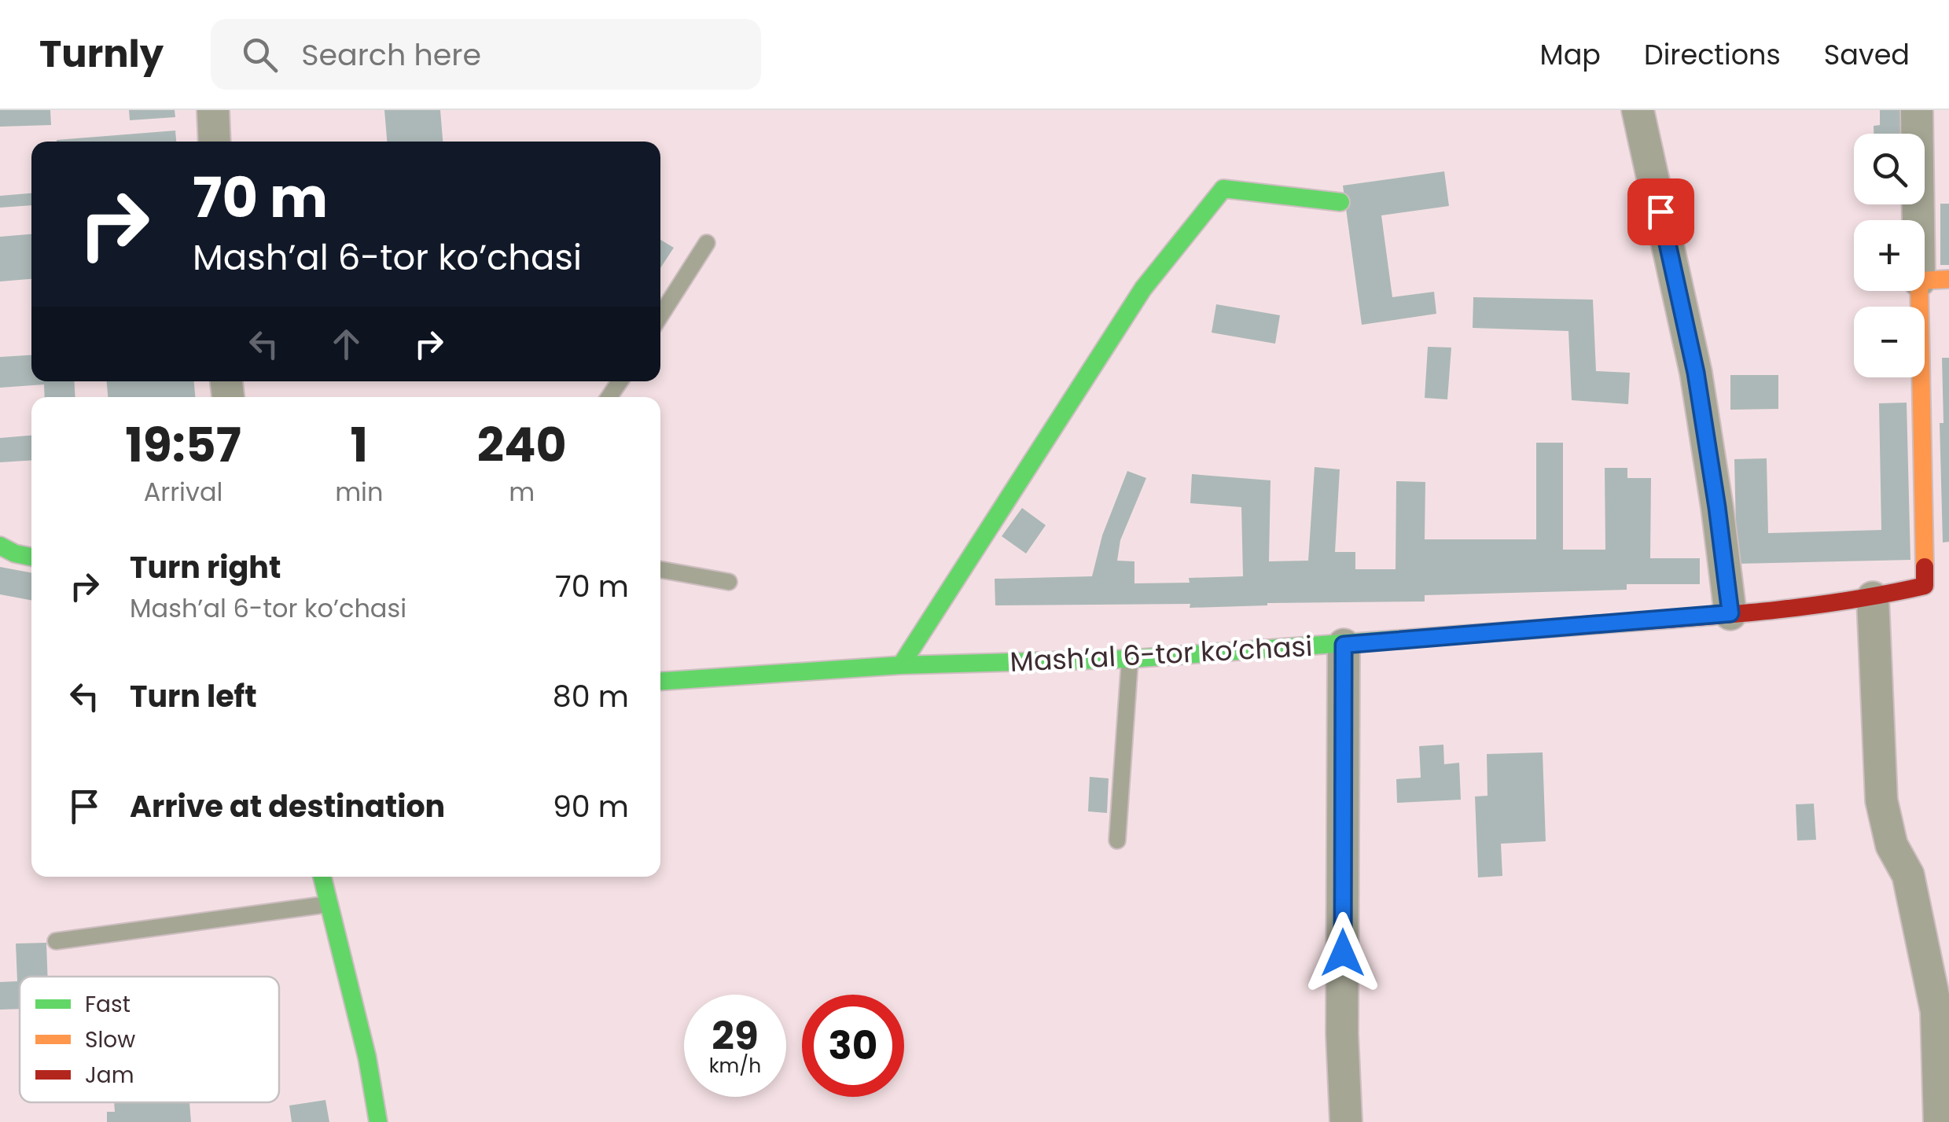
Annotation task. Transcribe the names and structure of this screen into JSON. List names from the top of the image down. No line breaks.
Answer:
{"streets":{"street":["Mashʼal 6-tor koʼchasi"]},"legend":["Fast","Slow","Jam"],"page":{"header":"Turnly","search":"Search here","nav":["Map","Directions","Saved"],"map_buttons":["+","−"],"turn":["70 m","Mashʼal 6-tor koʼchasi"],"eta":["19:57","Arrival","1","min","240","m"],"list":[{"name":"Turn right","note":"Mashʼal 6-tor koʼchasi","value":"70 m"},{"name":"Turn left","value":"80 m"},{"name":"Arrive at destination","value":"90 m"}],"speed":"29 km/h","limit":"30"}}
